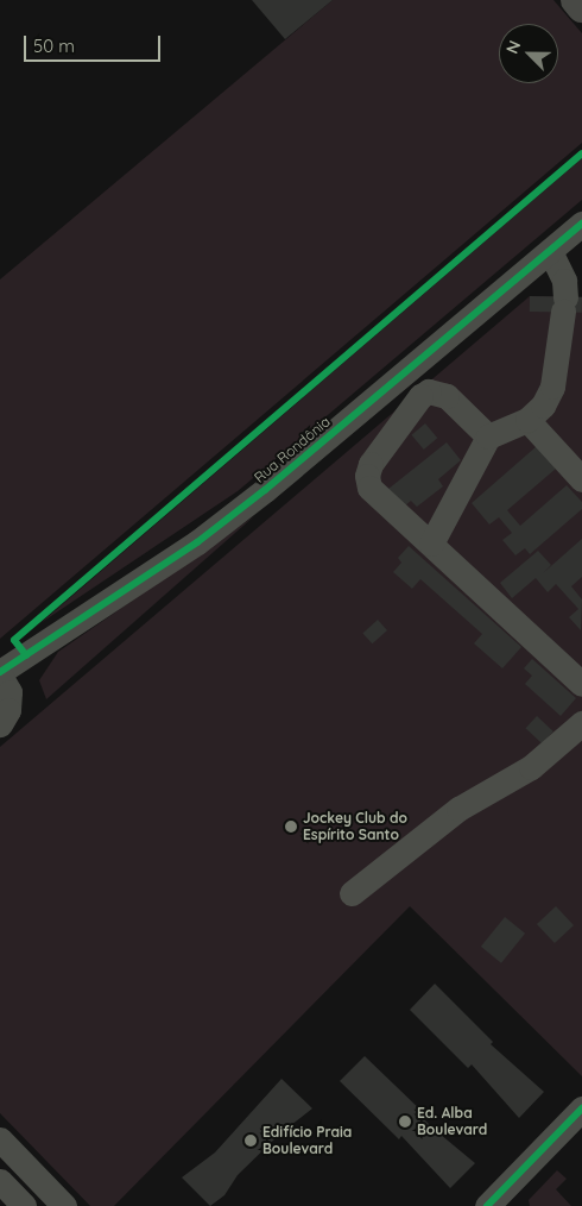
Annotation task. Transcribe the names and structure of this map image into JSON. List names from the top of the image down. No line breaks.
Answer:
{"streets":{"street":["Rua Rondônia"]},"places":["Jockey Club do Espírito Santo","Ed. Alba Boulevard","Edifício Praia Boulevard"],"scale_bar":"50 m","north":"top left"}
